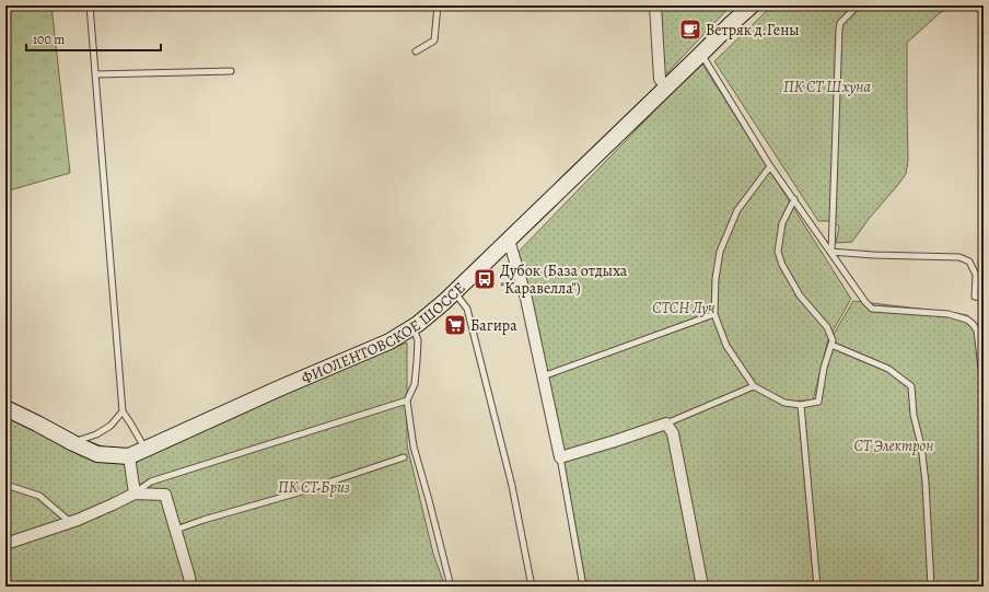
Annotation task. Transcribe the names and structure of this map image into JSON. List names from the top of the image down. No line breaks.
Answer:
{"streets":{"main road":["ФИОЛЕНТОВСКОЕ ШОССЕ"]},"parks":["ПК СТ Шхуна","СТСН Луч","СТ Электрон","ПК СТ Бриз"],"places":{"cafe":["Ветряк д.Гены"],"bus stop":["Дубок (База отдыха \"Каравелла\")"],"supermarket":["Багира"]},"scale_bar":"100 m"}
